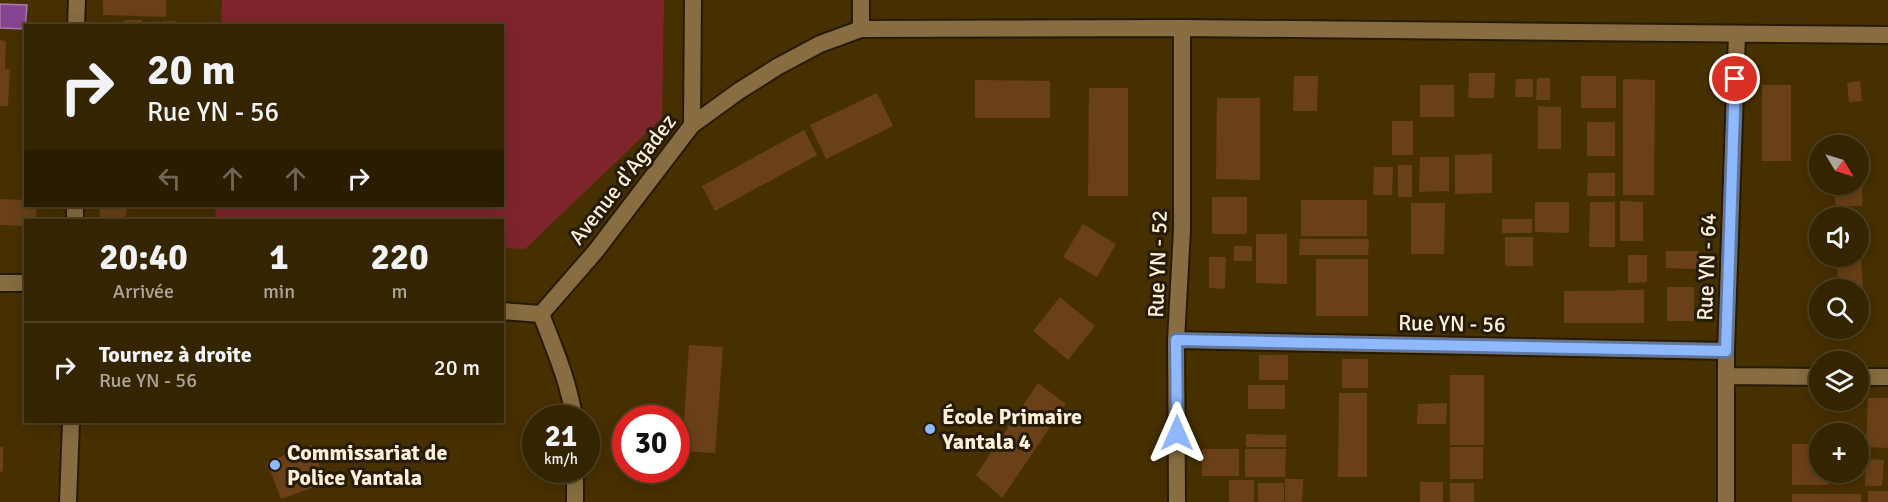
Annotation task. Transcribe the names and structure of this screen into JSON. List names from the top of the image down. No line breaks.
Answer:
{"streets":{"street":["Avenue d'Agadez","Rue YN - 52","Rue YN - 64","Rue YN - 56"]},"crossings":[["Avenue d'Agadez","Rue YN - 52"],["Avenue d'Agadez","Rue YN - 64"],["Rue YN - 52","Rue YN - 56"],["Rue YN - 64","Rue YN - 56"]],"places":["École Primaire Yantala 4","Commissariat de Police Yantala"],"north":"bottom right","page":{"turn":["20 m","Rue YN - 56"],"map_buttons":"+","eta":["20:40","Arrivée","1","min","220","m"],"list":[{"name":"Tournez à droite","note":"Rue YN - 56","value":"20 m"}],"speed":"21 km/h","limit":"30"}}
